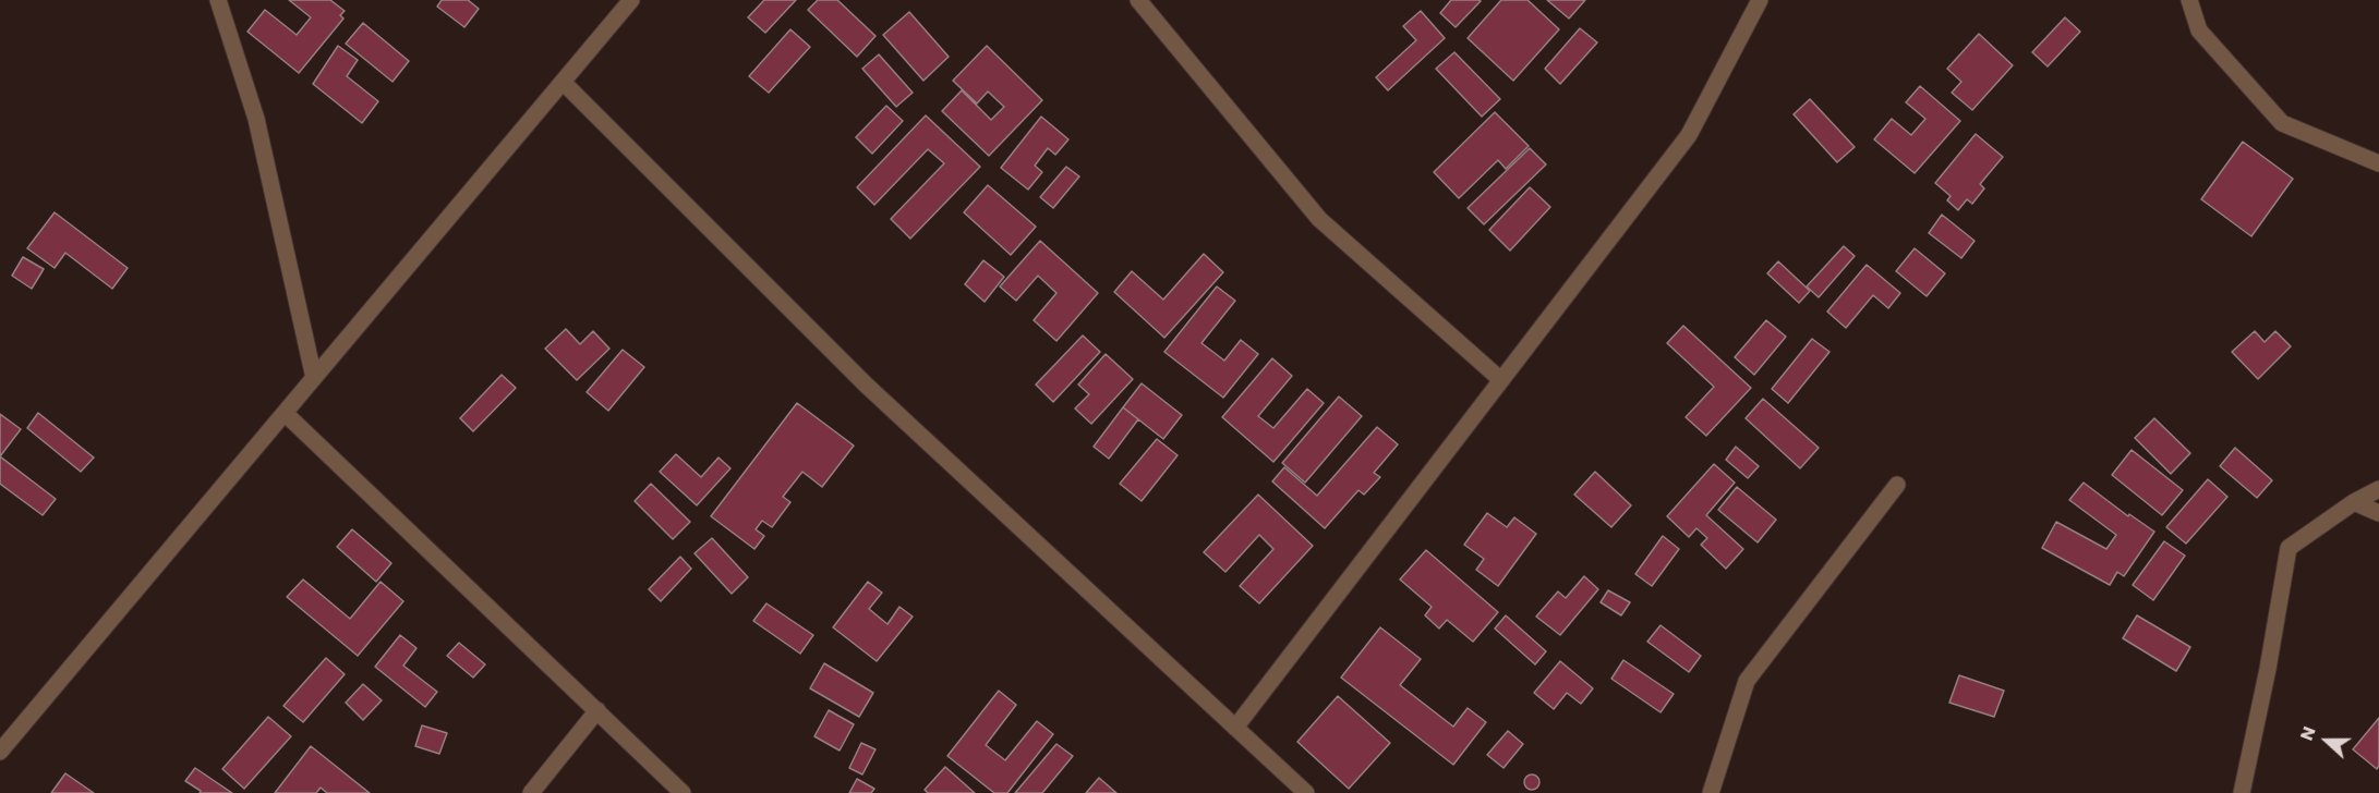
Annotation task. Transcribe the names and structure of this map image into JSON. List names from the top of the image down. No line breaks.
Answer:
{"north":"left"}
